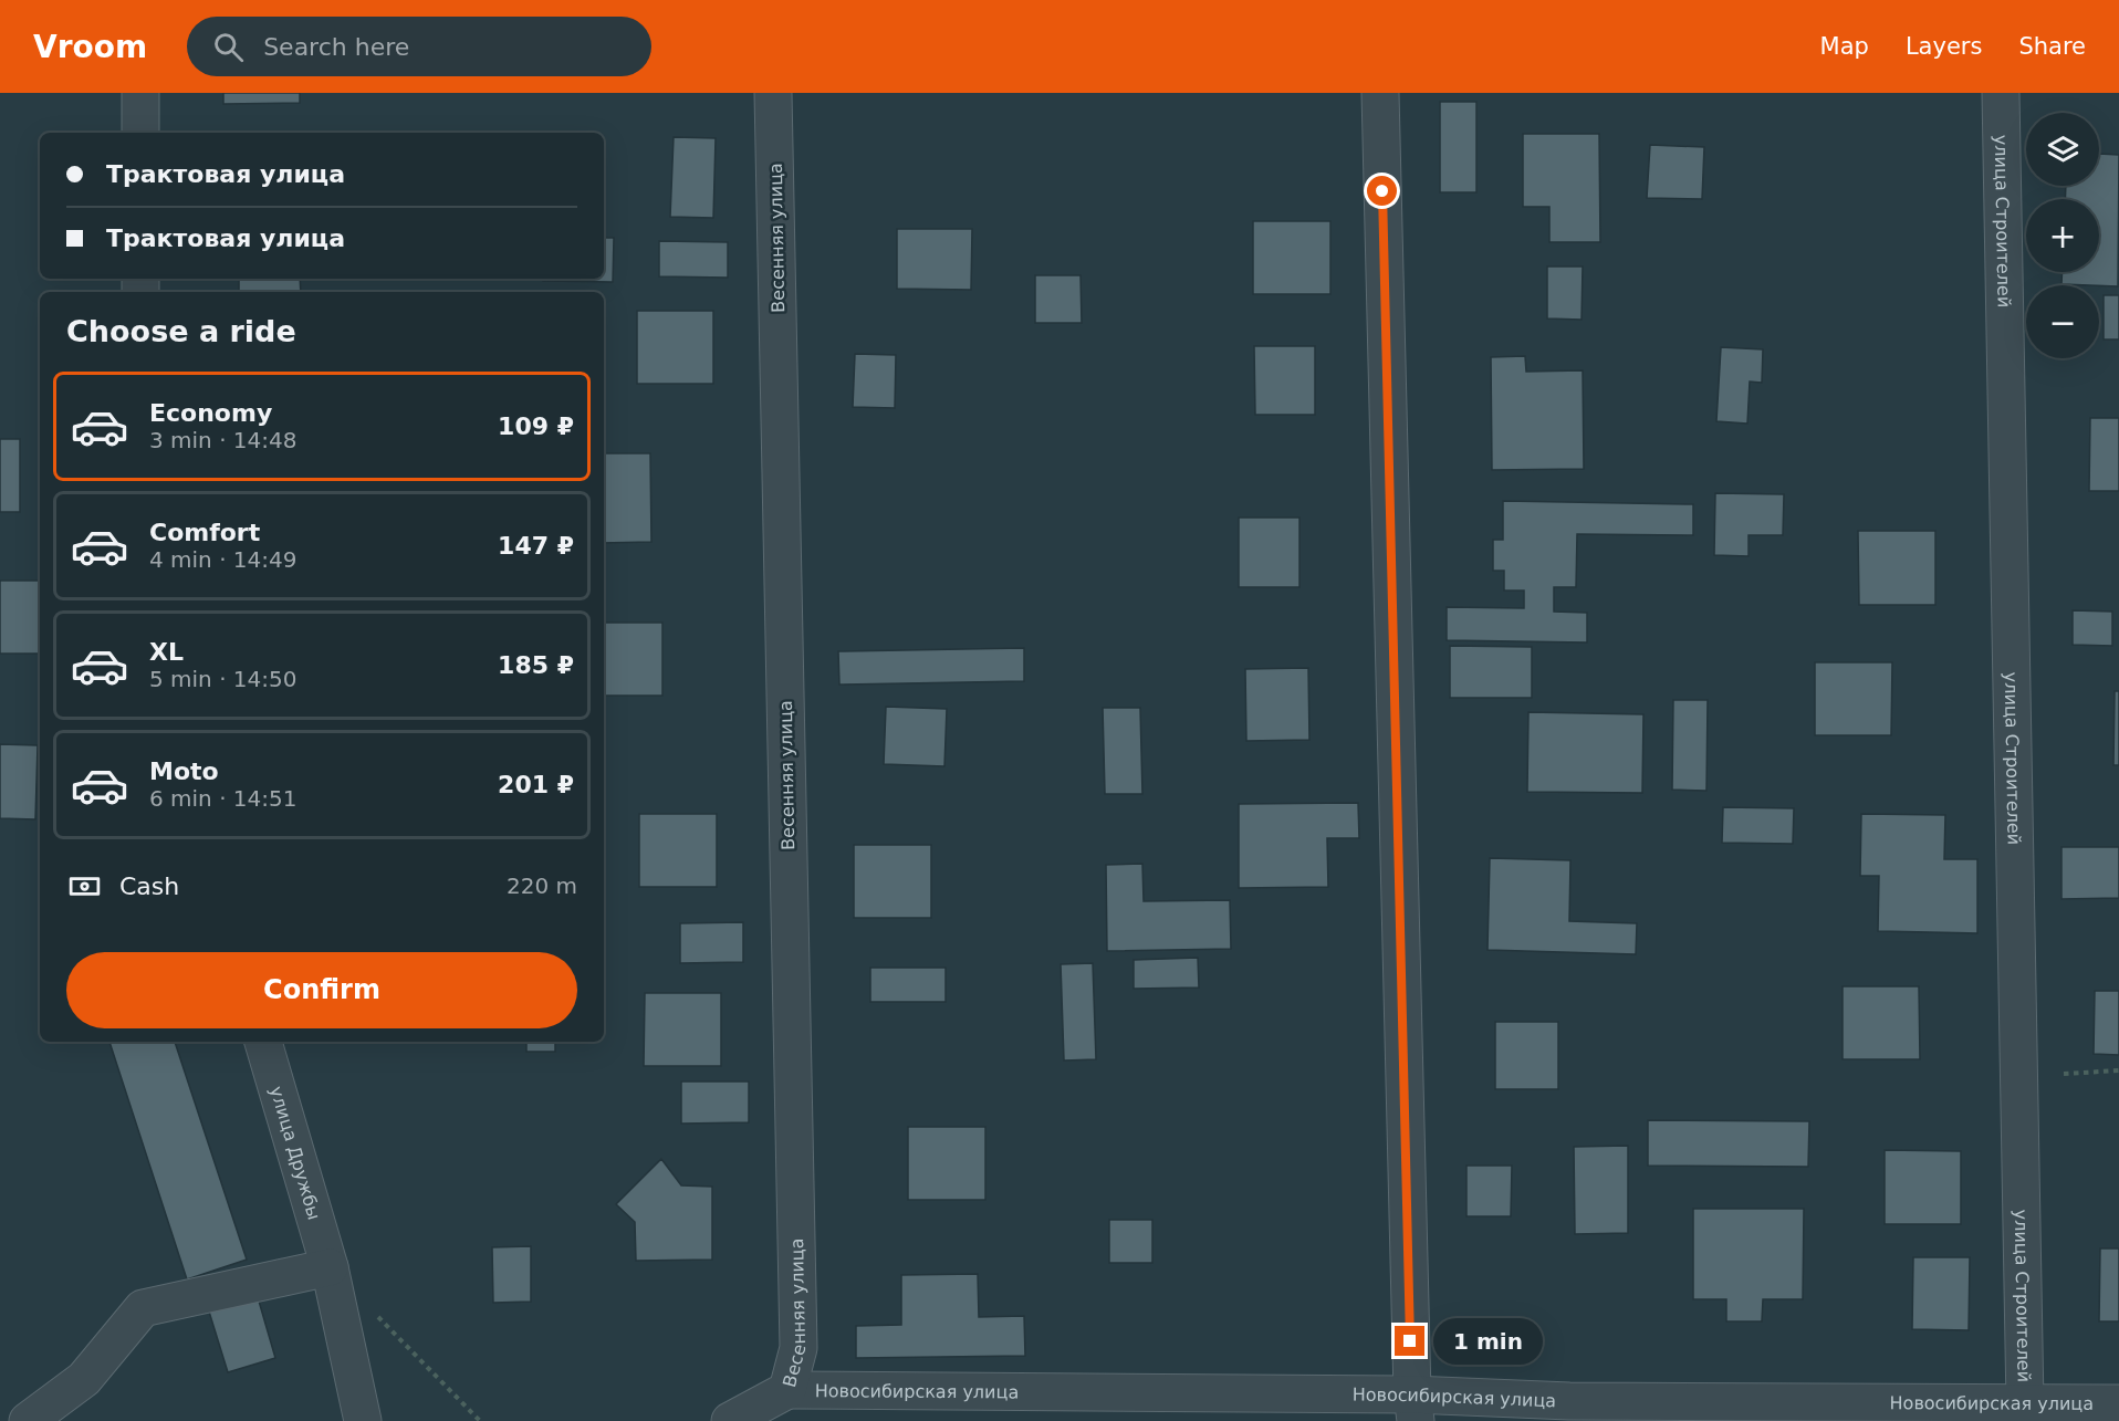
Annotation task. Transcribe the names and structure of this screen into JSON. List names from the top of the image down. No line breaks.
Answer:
{"streets":{"street":["улица Строителей","Весенняя улица","улица Дружбы","Новосибирская улица"]},"crossings":[["улица Строителей","Новосибирская улица"],["Весенняя улица","Новосибирская улица"]],"page":{"header":"Vroom","search":"Search here","nav":["Map","Layers","Share"],"map_buttons":["+","−"],"banner":["Трактовая улица","Трактовая улица"],"heading":"Choose a ride","list":[{"name":"Economy","note":"3 min · 14:48","value":"109 ₽"},{"name":"Comfort","note":"4 min · 14:49","value":"147 ₽"},{"name":"XL","note":"5 min · 14:50","value":"185 ₽"},{"name":"Moto","note":"6 min · 14:51","value":"201 ₽"}],"pay":["Cash","220 m"],"buttons":"Confirm","bubble":"1 min"}}
